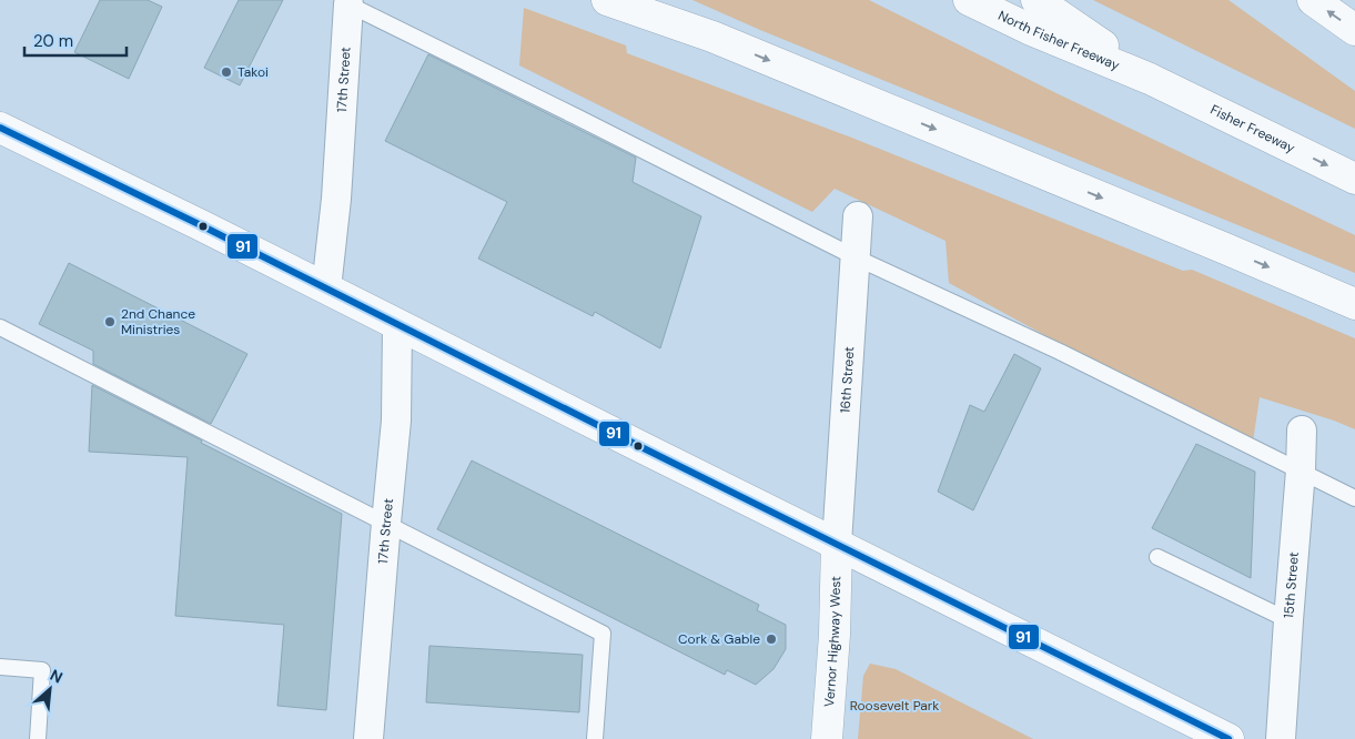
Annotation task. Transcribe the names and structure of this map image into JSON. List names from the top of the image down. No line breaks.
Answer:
{"streets":{"main road":["North Fisher Freeway","Fisher Freeway","Vernor Highway West"],"street":["17th Street","16th Street","15th Street"]},"crossings":[["North Fisher Freeway","Fisher Freeway"],["16th Street","Vernor Highway West"]],"parks":["Roosevelt Park"],"places":["Takoi","2nd Chance Ministries","Cork & Gable"],"lines":["transit line 91"],"scale_bar":"20 m","north":"top right"}
